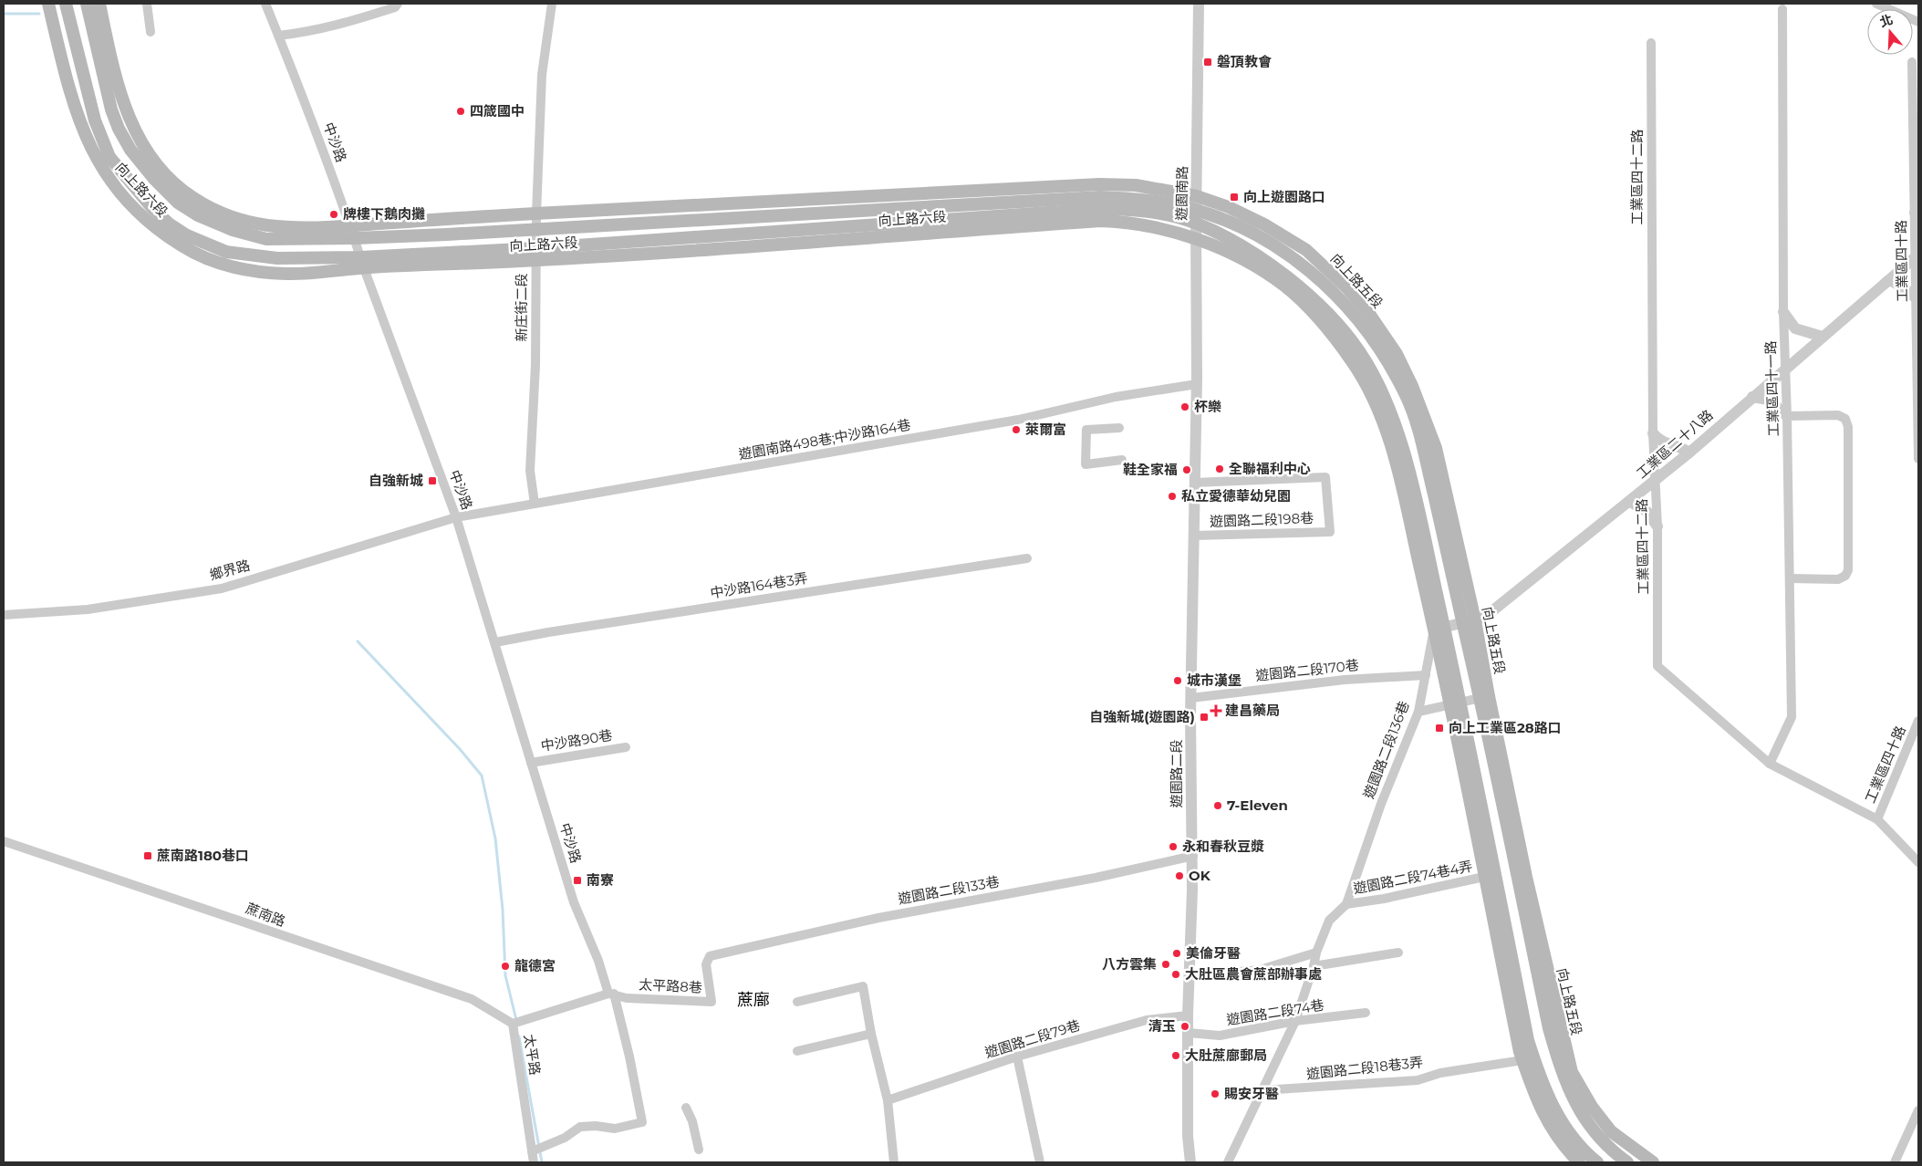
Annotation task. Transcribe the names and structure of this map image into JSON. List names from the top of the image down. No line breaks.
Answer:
{"streets":{"main road":["向上路六段","向上路五段"],"street":["中沙路","工業區四十二路","遊園南路","工業區四十路","新庄街二段","工業區四十一路","遊園南路498巷;中沙路164巷","工業區二十八路","遊園路二段198巷","鄉界路","中沙路164巷3弄","遊園路二段170巷","中沙路90巷","遊園路二段136巷","遊園路二段","遊園路二段74巷4弄","遊園路二段133巷","蔗南路","太平路8巷","遊園路二段74巷","遊園路二段79巷","太平路","遊園路二段18巷3弄"]},"crossings":[["中沙路","向上路六段"],["中沙路","遊園南路498巷;中沙路164巷"],["中沙路","鄉界路"],["中沙路","中沙路164巷3弄"],["中沙路","中沙路90巷"],["中沙路","太平路8巷"],["中沙路","太平路"],["工業區四十二路","工業區四十路"],["工業區四十二路","工業區四十一路"],["工業區四十二路","工業區二十八路"],["向上路六段","遊園南路"],["向上路六段","向上路五段"],["向上路六段","新庄街二段"],["遊園南路","向上路五段"],["遊園南路","遊園南路498巷;中沙路164巷"],["遊園南路","遊園路二段"],["工業區四十路","工業區二十八路"],["向上路五段","工業區二十八路"],["新庄街二段","遊園南路498巷;中沙路164巷"],["工業區四十一路","工業區二十八路"],["遊園南路498巷;中沙路164巷","鄉界路"],["遊園南路498巷;中沙路164巷","遊園路二段"],["工業區二十八路","遊園路二段136巷"],["遊園路二段198巷","遊園路二段"],["遊園路二段170巷","遊園路二段136巷"],["遊園路二段170巷","遊園路二段"],["遊園路二段136巷","遊園路二段74巷4弄"],["遊園路二段","遊園路二段133巷"],["遊園路二段","遊園路二段74巷"],["遊園路二段","遊園路二段79巷"],["遊園路二段133巷","太平路8巷"],["蔗南路","太平路"],["太平路8巷","太平路"]],"districts":["蔗廍"],"places":{"transit":["磐頂教會","向上遊園路口","自強新城","自強新城(遊園路)","向上工業區28路口","蔗南路180巷口","南寮"],"other":["四箴國中","牌樓下鵝肉攤","杯樂","萊爾富","全聯福利中心","鞋全家福","私立愛德華幼兒園","城市漢堡","7-Eleven","永和春秋豆漿","OK","美倫牙醫","八方雲集","龍德宮","大肚區農會蔗部辦事處","清玉","大肚蔗廍郵局","賜安牙醫"],"health":["建昌藥局"]},"north":"top"}
